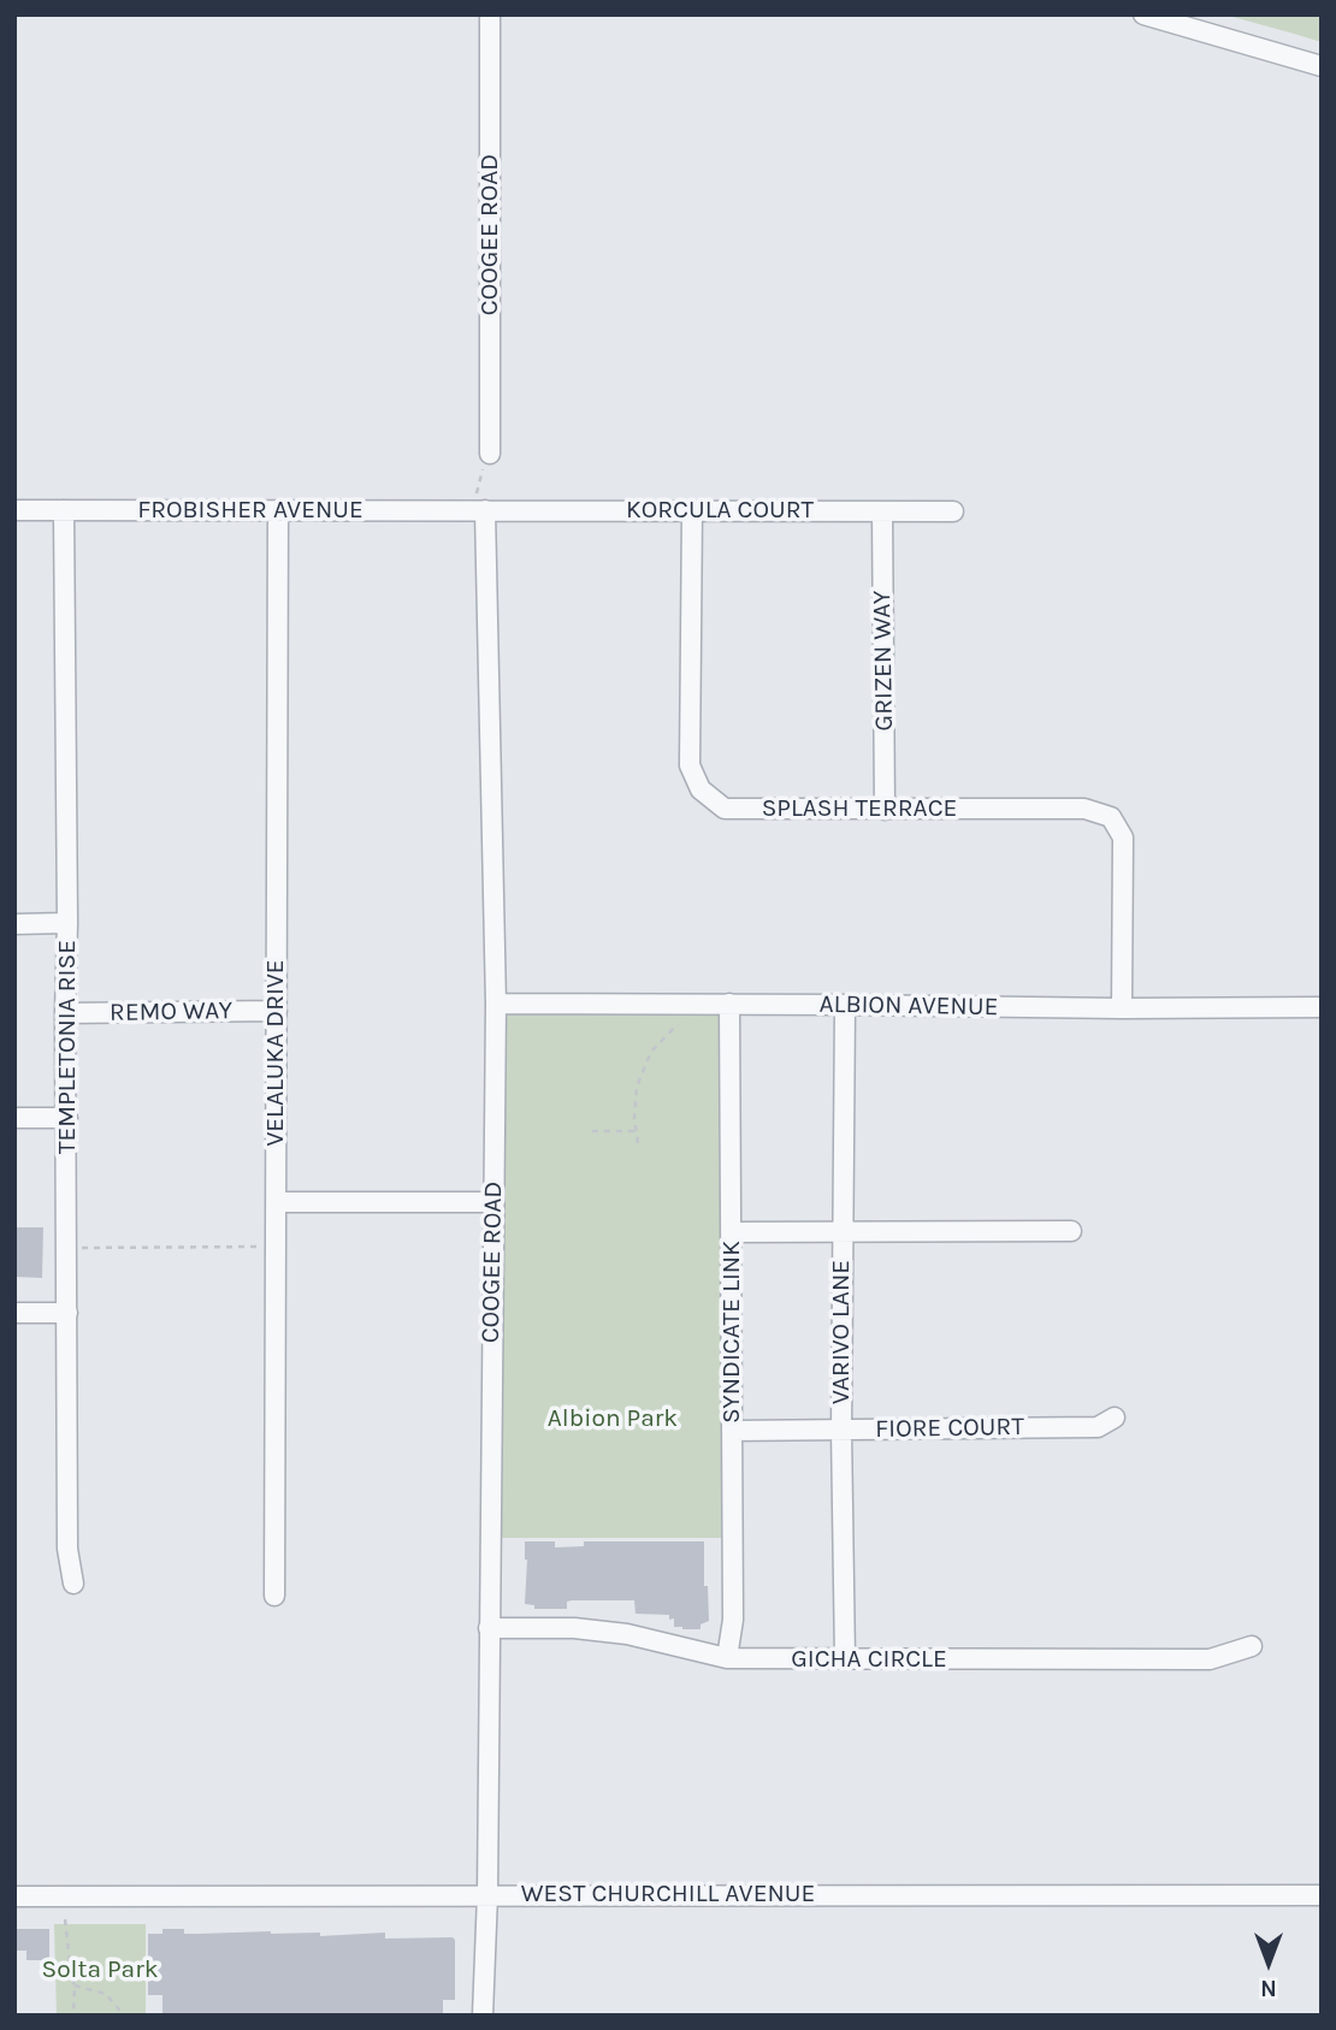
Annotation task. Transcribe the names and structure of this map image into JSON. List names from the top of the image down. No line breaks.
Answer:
{"streets":{"street":["COOGEE ROAD","FROBISHER AVENUE","KORCULA COURT","GRIZEN WAY","SPLASH TERRACE","ALBION AVENUE","REMO WAY","TEMPLETONIA RISE","VELALUKA DRIVE","SYNDICATE LINK","VARIVO LANE","FIORE COURT","GICHA CIRCLE","WEST CHURCHILL AVENUE"]},"crossings":[["COOGEE ROAD","FROBISHER AVENUE"],["COOGEE ROAD","KORCULA COURT"],["COOGEE ROAD","ALBION AVENUE"],["COOGEE ROAD","GICHA CIRCLE"],["COOGEE ROAD","WEST CHURCHILL AVENUE"],["FROBISHER AVENUE","KORCULA COURT"],["FROBISHER AVENUE","TEMPLETONIA RISE"],["FROBISHER AVENUE","VELALUKA DRIVE"],["KORCULA COURT","GRIZEN WAY"],["KORCULA COURT","SPLASH TERRACE"],["GRIZEN WAY","SPLASH TERRACE"],["SPLASH TERRACE","ALBION AVENUE"],["ALBION AVENUE","SYNDICATE LINK"],["ALBION AVENUE","VARIVO LANE"],["REMO WAY","TEMPLETONIA RISE"],["REMO WAY","VELALUKA DRIVE"],["SYNDICATE LINK","FIORE COURT"],["SYNDICATE LINK","GICHA CIRCLE"],["VARIVO LANE","FIORE COURT"],["VARIVO LANE","GICHA CIRCLE"]],"parks":["Albion Park","Solta Park"],"north":"bottom"}
